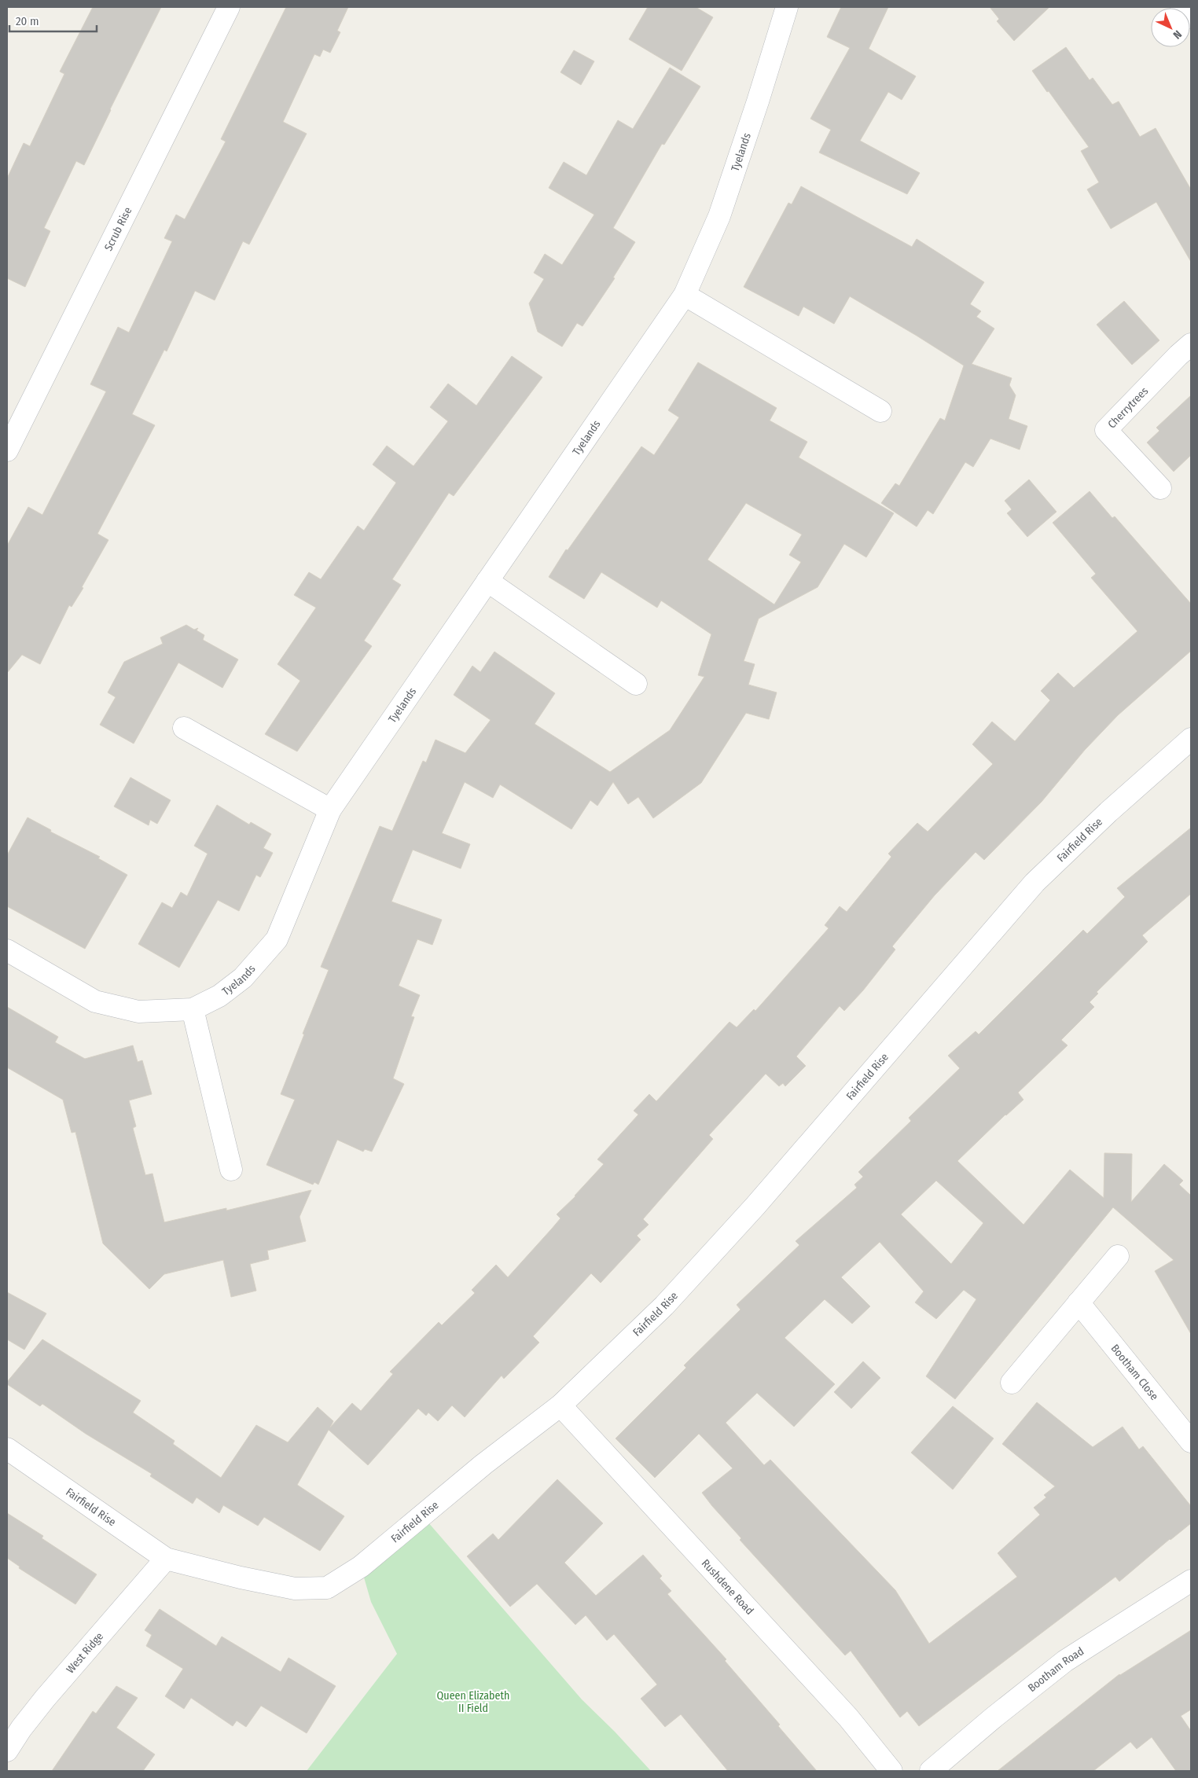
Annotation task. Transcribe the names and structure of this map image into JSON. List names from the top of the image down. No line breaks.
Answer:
{"streets":{"street":["Tyelands","Scrub Rise","Cherrytrees","Fairfield Rise","Bootham Close","Rushdene Road","West Ridge","Bootham Road"]},"crossings":[["Fairfield Rise","Rushdene Road"],["Fairfield Rise","West Ridge"]],"parks":["Queen Elizabeth II Field"],"scale_bar":"20 m","north":"bottom right"}
